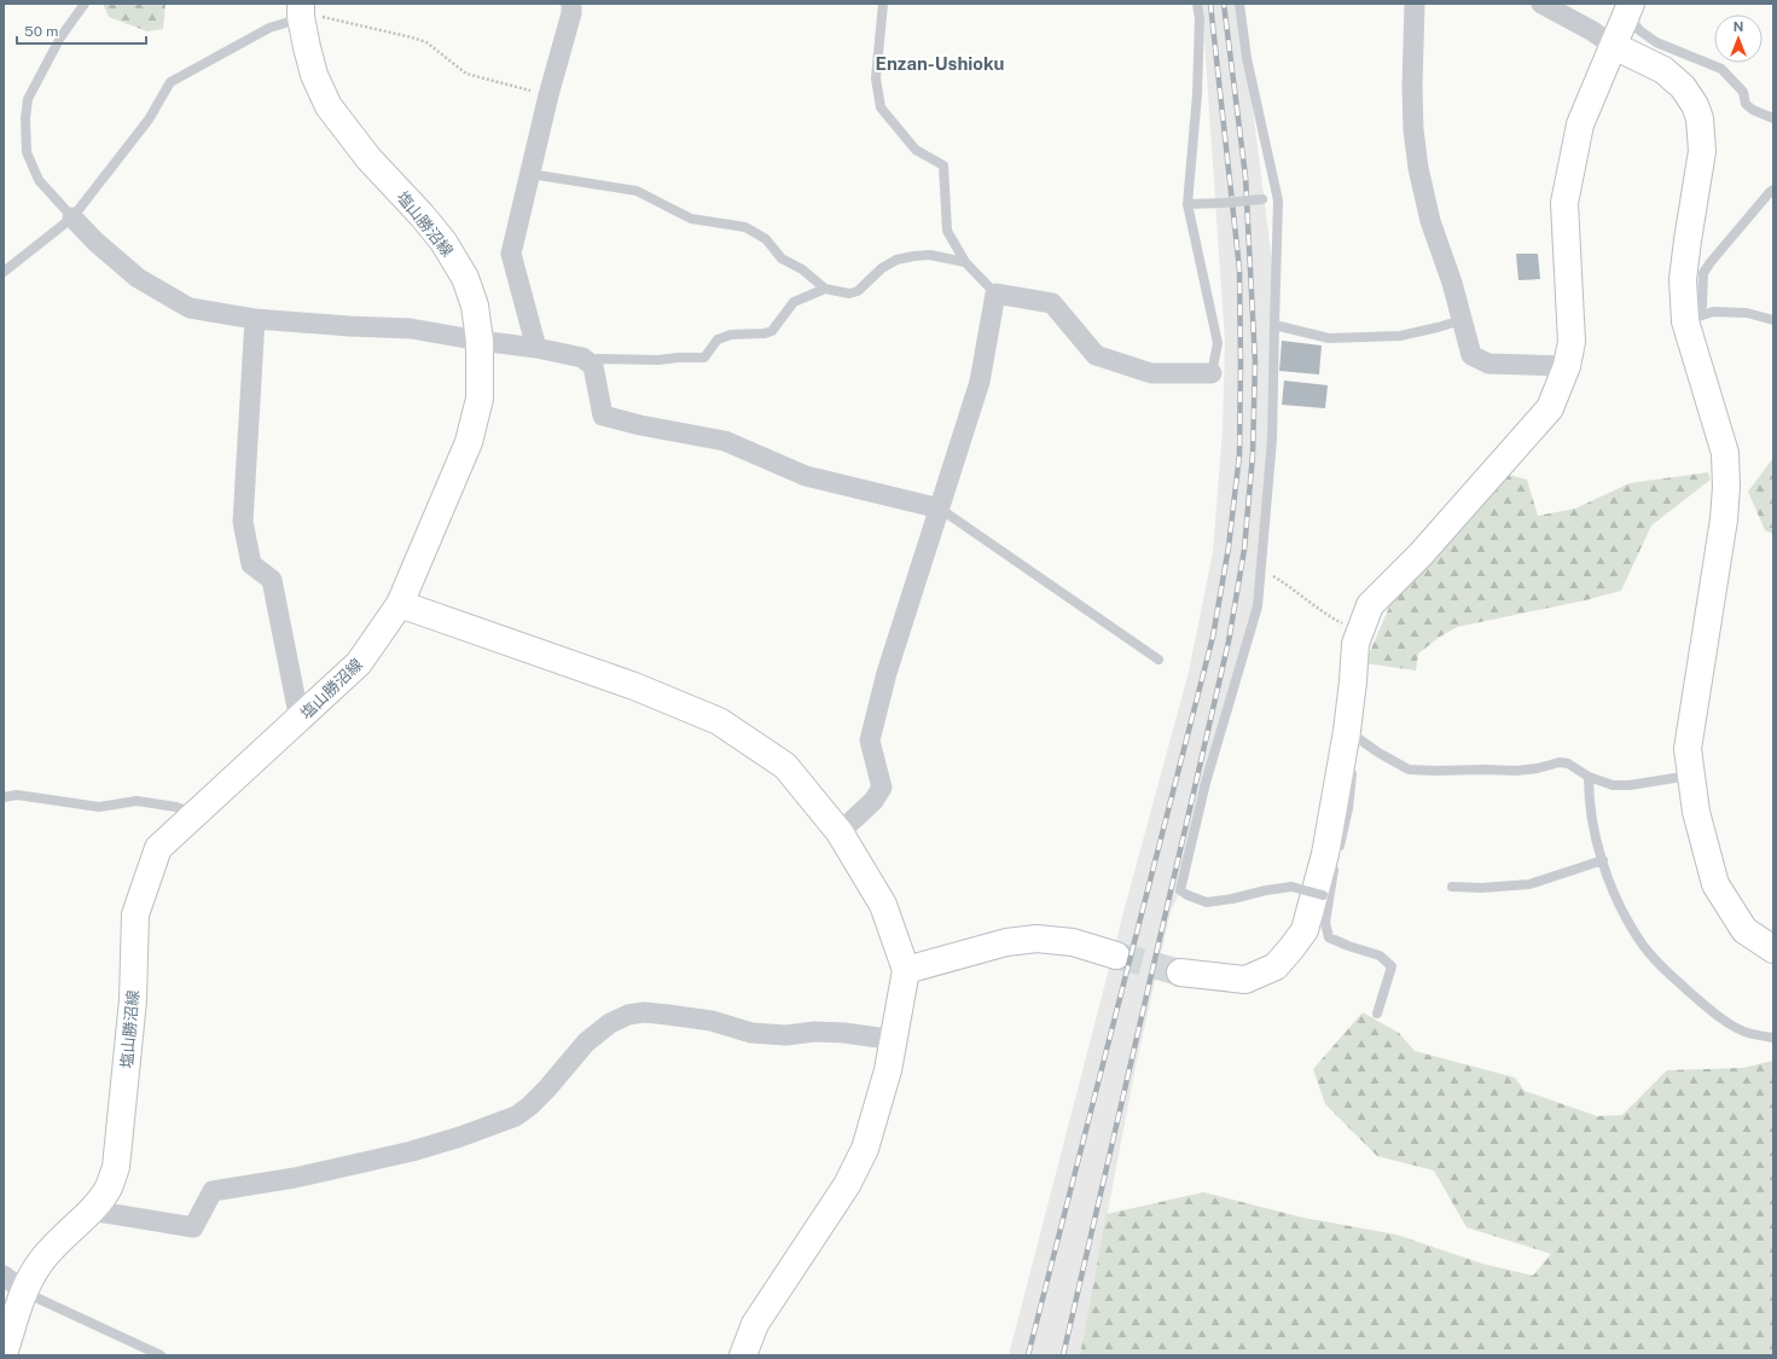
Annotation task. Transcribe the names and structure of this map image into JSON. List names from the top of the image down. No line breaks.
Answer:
{"streets":{"street":["塩山勝沼線"]},"districts":["Enzan-Ushioku"],"scale_bar":"50 m","north":"top"}
